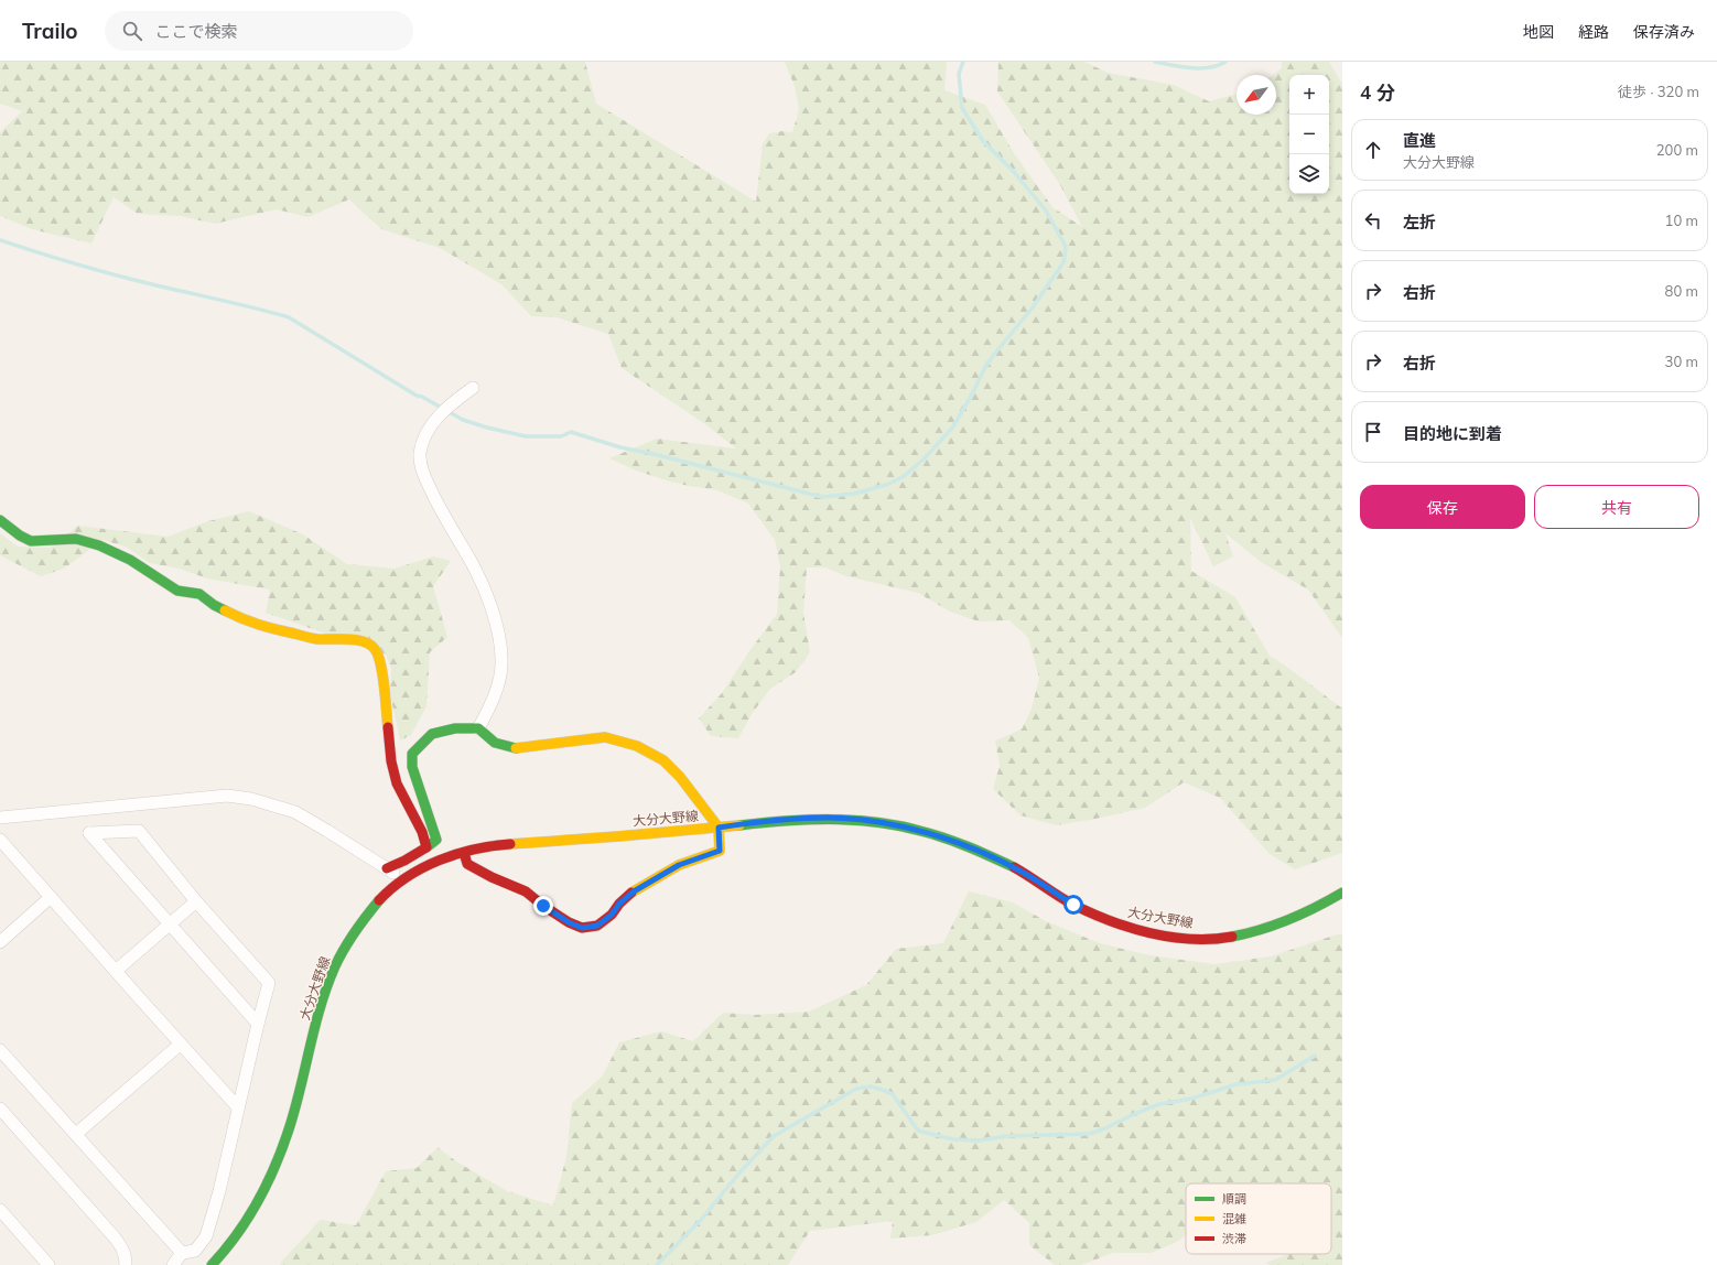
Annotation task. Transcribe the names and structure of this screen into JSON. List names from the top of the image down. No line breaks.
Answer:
{"streets":{"street":["大分大野線"]},"legend":["順調","混雑","渋滞"],"north":"bottom left","page":{"header":"Trailo","search":"ここで検索","nav":["地図","経路","保存済み"],"heading":["4 分","徒歩 · 320 m"],"map_buttons":["+","−"],"list":[["直進","大分大野線","200 m"],["左折","10 m"],["右折","80 m"],["右折","30 m"],"目的地に到着"],"buttons":["保存","共有"]}}
